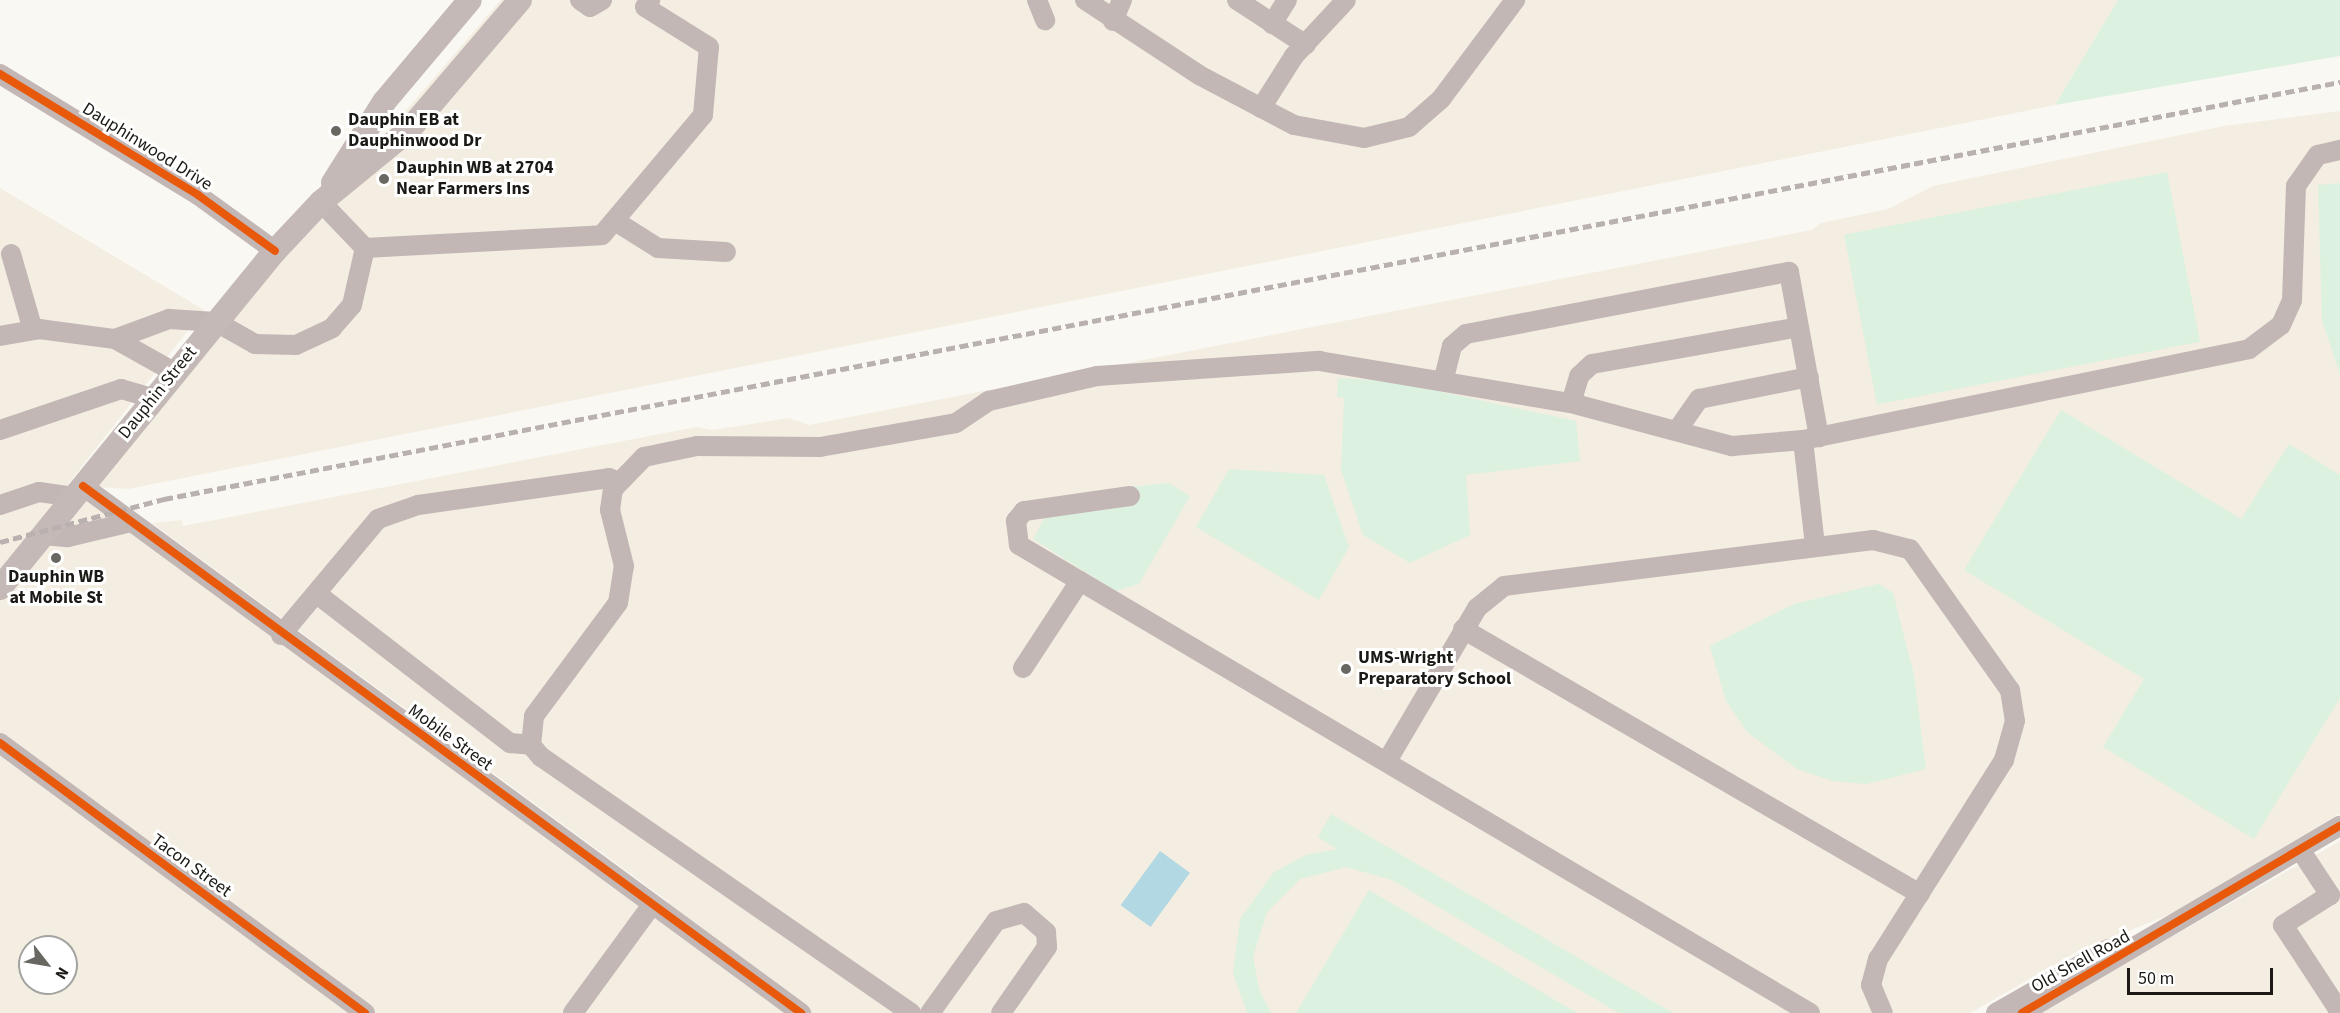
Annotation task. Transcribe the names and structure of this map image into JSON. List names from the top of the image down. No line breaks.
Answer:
{"streets":{"main road":["Dauphin Street"],"street":["Dauphinwood Drive","Mobile Street","Tacon Street","Old Shell Road"]},"crossings":[["Dauphinwood Drive","Dauphin Street"],["Dauphin Street","Mobile Street"]],"places":["Dauphin EB at Dauphinwood Dr","Dauphin WB at 2704 Near Farmers Ins","Dauphin WB at Mobile St","UMS-Wright Preparatory School"],"scale_bar":"50 m","north":"bottom right"}
